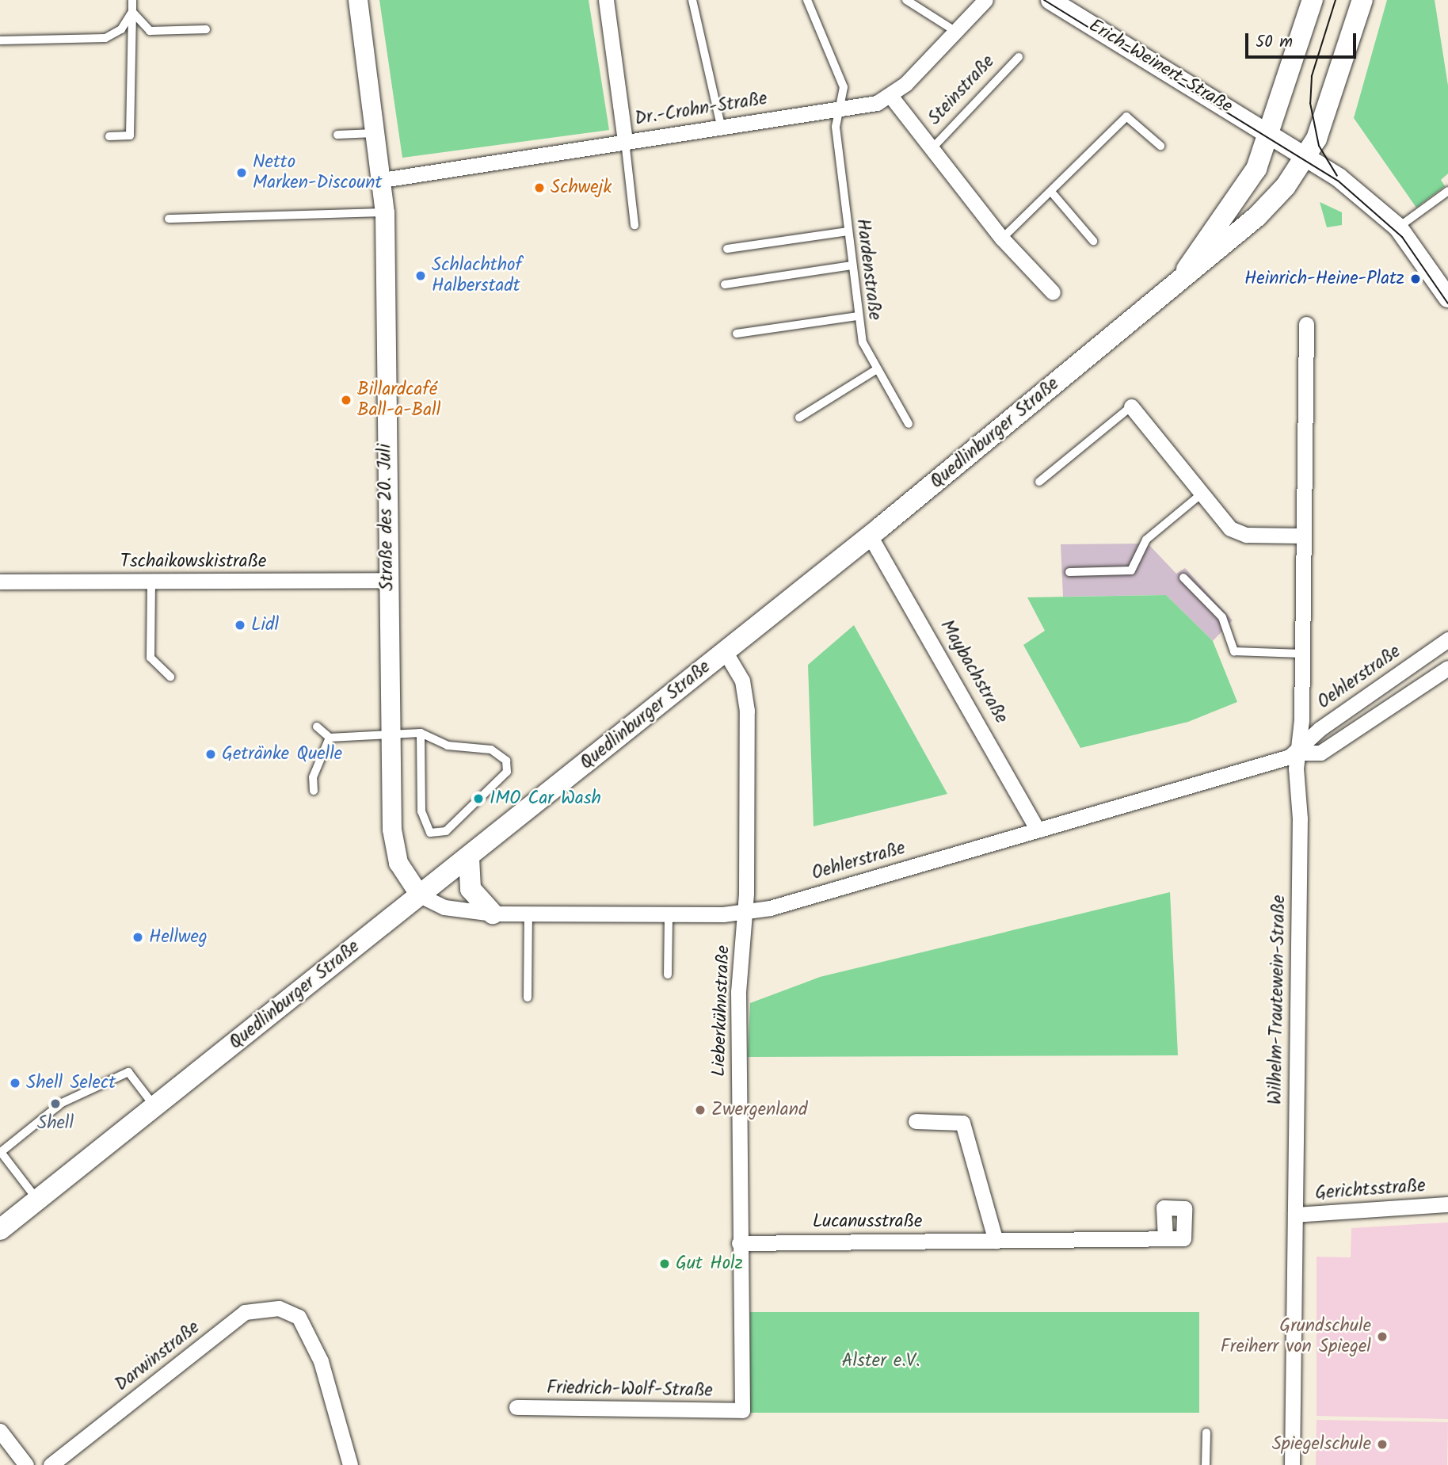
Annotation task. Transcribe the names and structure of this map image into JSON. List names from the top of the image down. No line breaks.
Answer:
{"streets":{"main road":["Quedlinburger Straße"],"street":["Erich-Weinert-Straße","Steinstraße","Dr.-Crohn-Straße","Straße des 20. Juli","Tschaikowskistraße","Maybachstraße","Oehlerstraße","Wilhelm-Trautewein-Straße","Lieberkühnstraße","Gerichtsstraße","Lucanusstraße","Darwinstraße","Friedrich-Wolf-Straße"],"lane":["Hardenstraße"]},"crossings":[["Erich-Weinert-Straße","Quedlinburger Straße"],["Steinstraße","Dr.-Crohn-Straße"],["Dr.-Crohn-Straße","Hardenstraße"],["Dr.-Crohn-Straße","Straße des 20. Juli"],["Quedlinburger Straße","Straße des 20. Juli"],["Quedlinburger Straße","Maybachstraße"],["Quedlinburger Straße","Oehlerstraße"],["Quedlinburger Straße","Lieberkühnstraße"],["Straße des 20. Juli","Tschaikowskistraße"],["Straße des 20. Juli","Oehlerstraße"],["Maybachstraße","Oehlerstraße"],["Oehlerstraße","Wilhelm-Trautewein-Straße"],["Oehlerstraße","Lieberkühnstraße"],["Wilhelm-Trautewein-Straße","Gerichtsstraße"],["Lieberkühnstraße","Lucanusstraße"],["Lieberkühnstraße","Friedrich-Wolf-Straße"]],"parks":["Alster e.V."],"places":["Netto Marken-Discount","Schwejk","Schlachthof Halberstadt","Heinrich-Heine-Platz","Billardcafé Ball-a-Ball","Lidl","Getränke Quelle","IMO Car Wash","Hellweg","Shell Select","Shell","Zwergenland","Gut Holz","Grundschule Freiherr von Spiegel","Spiegelschule"],"scale_bar":"50 m"}
